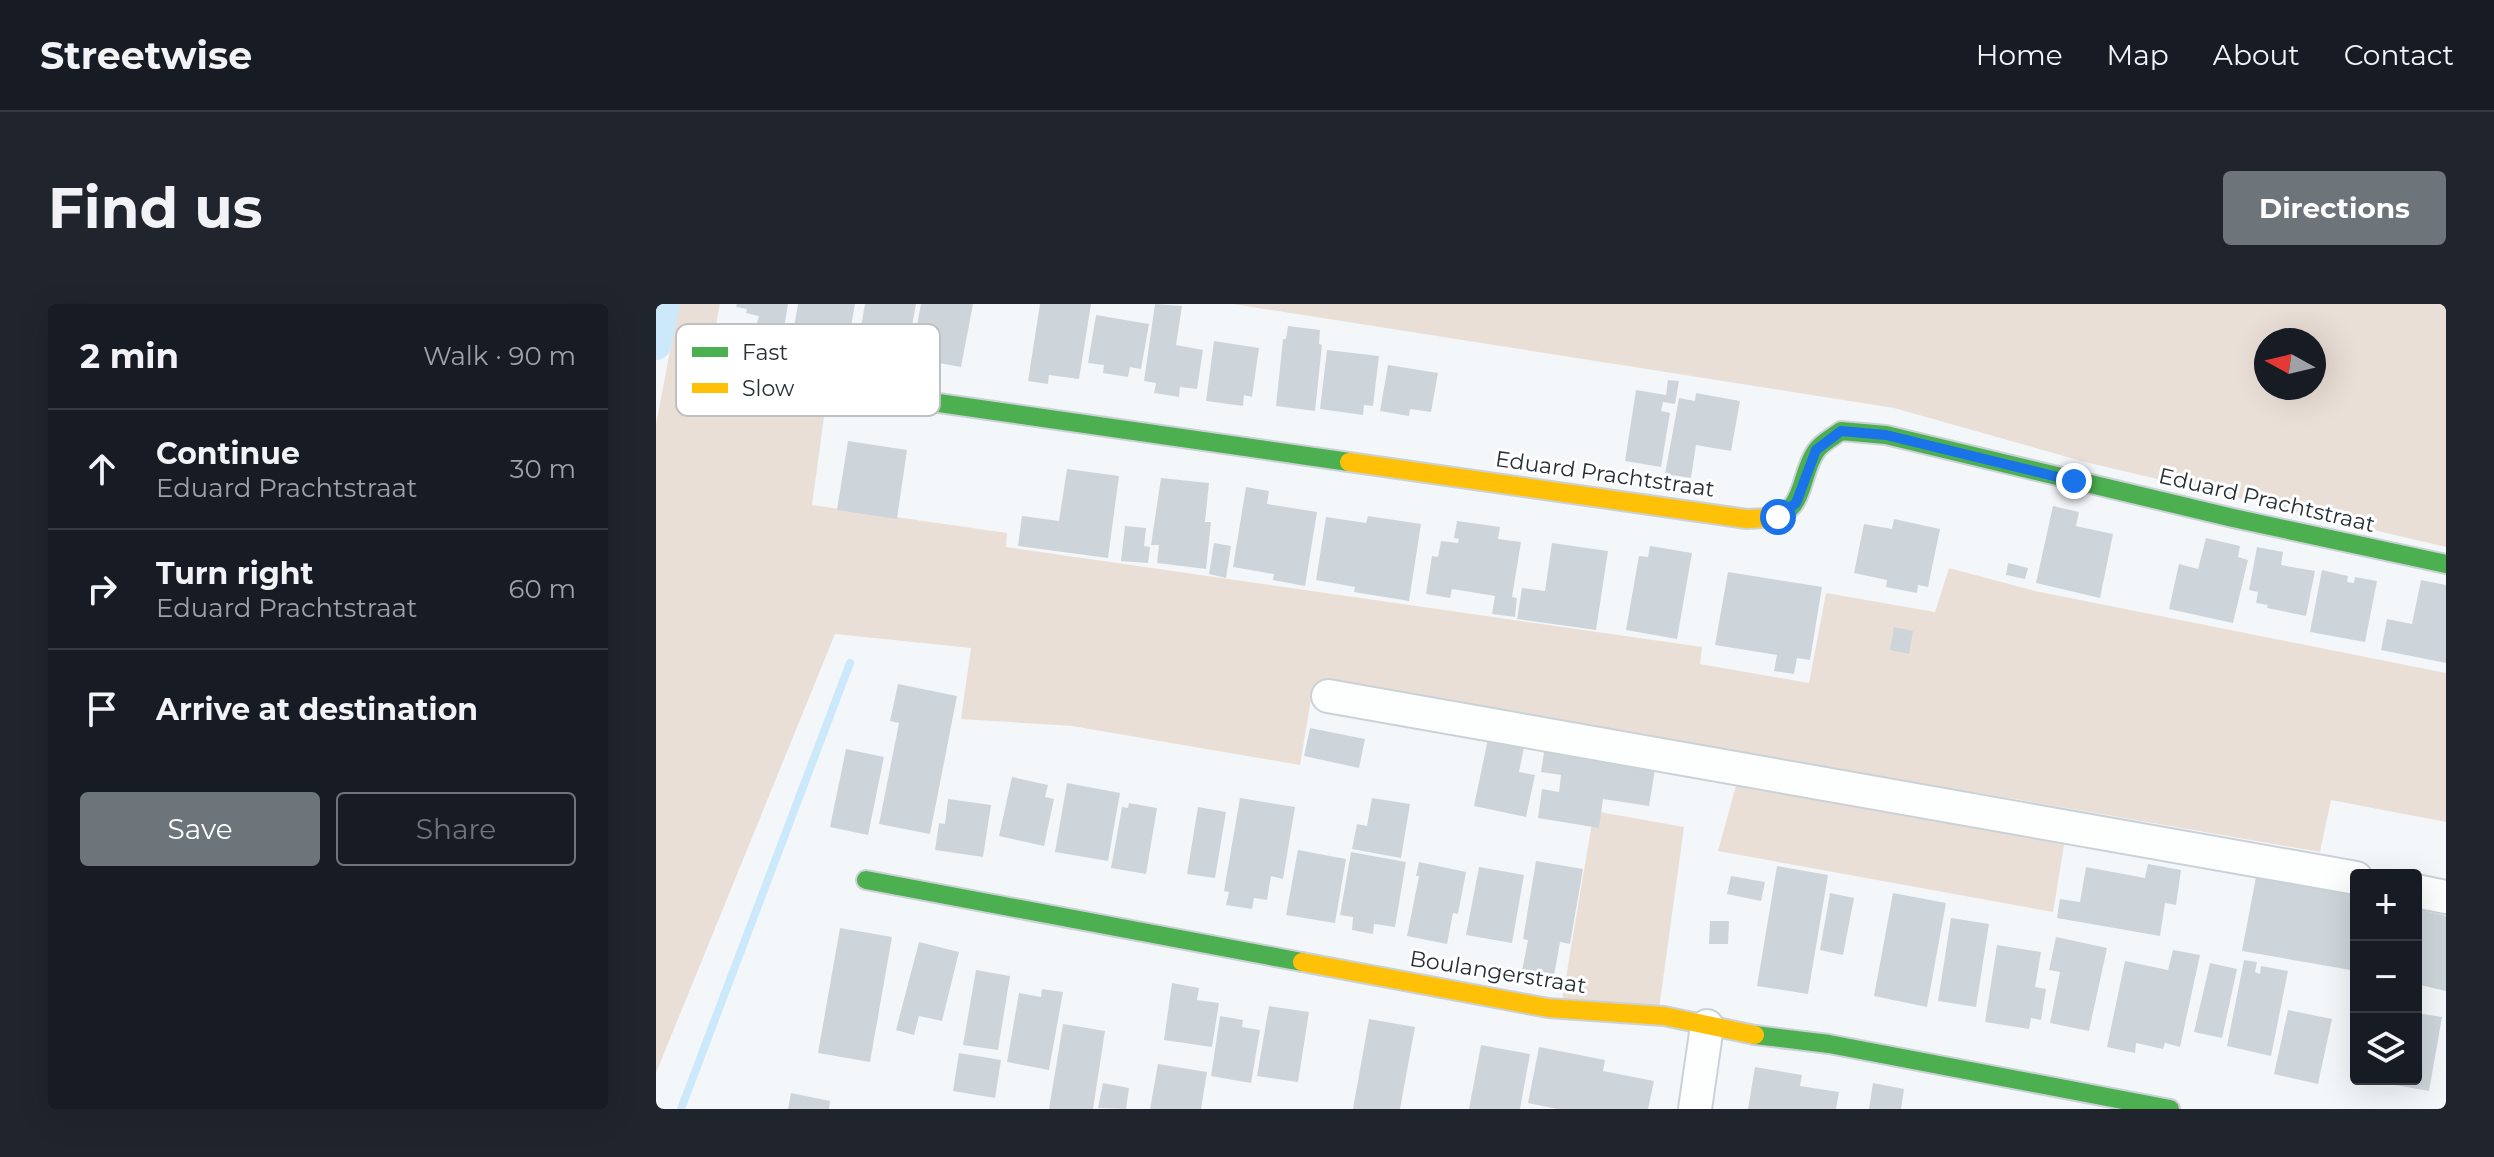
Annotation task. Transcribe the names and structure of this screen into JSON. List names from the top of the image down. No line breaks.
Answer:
{"streets":{"street":["Eduard Prachtstraat","Boulangerstraat"]},"legend":["Fast","Slow"],"north":"left","page":{"header":"Streetwise","nav":["Home","Map","About","Contact"],"buttons":["Directions",["Save","Share"]],"title":"Find us","heading":["2 min","Walk · 90 m"],"list":[["Continue","Eduard Prachtstraat","30 m"],["Turn right","Eduard Prachtstraat","60 m"],"Arrive at destination"],"map_buttons":["+","−"]}}
